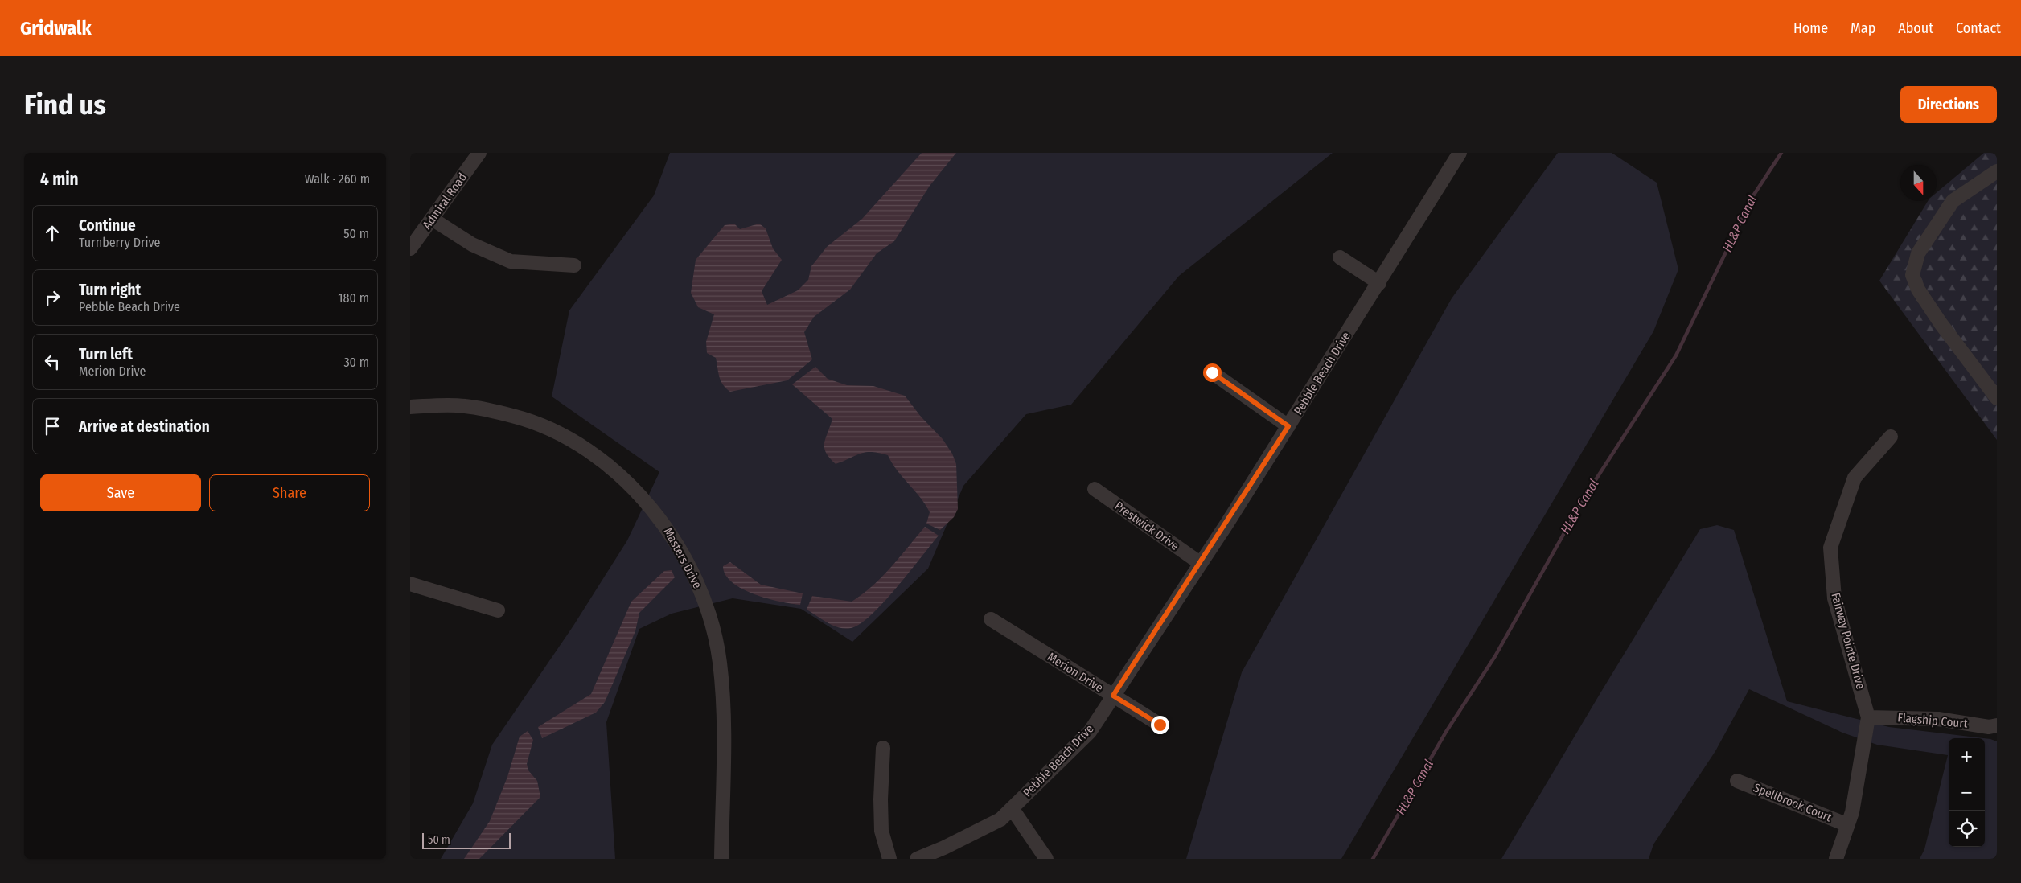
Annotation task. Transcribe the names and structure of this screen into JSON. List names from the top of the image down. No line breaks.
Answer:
{"streets":{"street":["Admiral Road","Pebble Beach Drive","Prestwick Drive","Masters Drive","Fairway Pointe Drive","Merion Drive","Flagship Court","Spellbrook Court"]},"crossings":[["Pebble Beach Drive","Prestwick Drive"],["Pebble Beach Drive","Merion Drive"],["Fairway Pointe Drive","Flagship Court"],["Fairway Pointe Drive","Spellbrook Court"]],"water":["HL&P Canal"],"scale_bar":"50 m","north":"bottom","page":{"header":"Gridwalk","nav":["Home","Map","About","Contact"],"buttons":["Directions",["Save","Share"]],"title":"Find us","heading":["4 min","Walk · 260 m"],"list":[["Continue","Turnberry Drive","50 m"],["Turn right","Pebble Beach Drive","180 m"],["Turn left","Merion Drive","30 m"],"Arrive at destination"],"map_buttons":["+","−"],"scale":"50 m"}}
